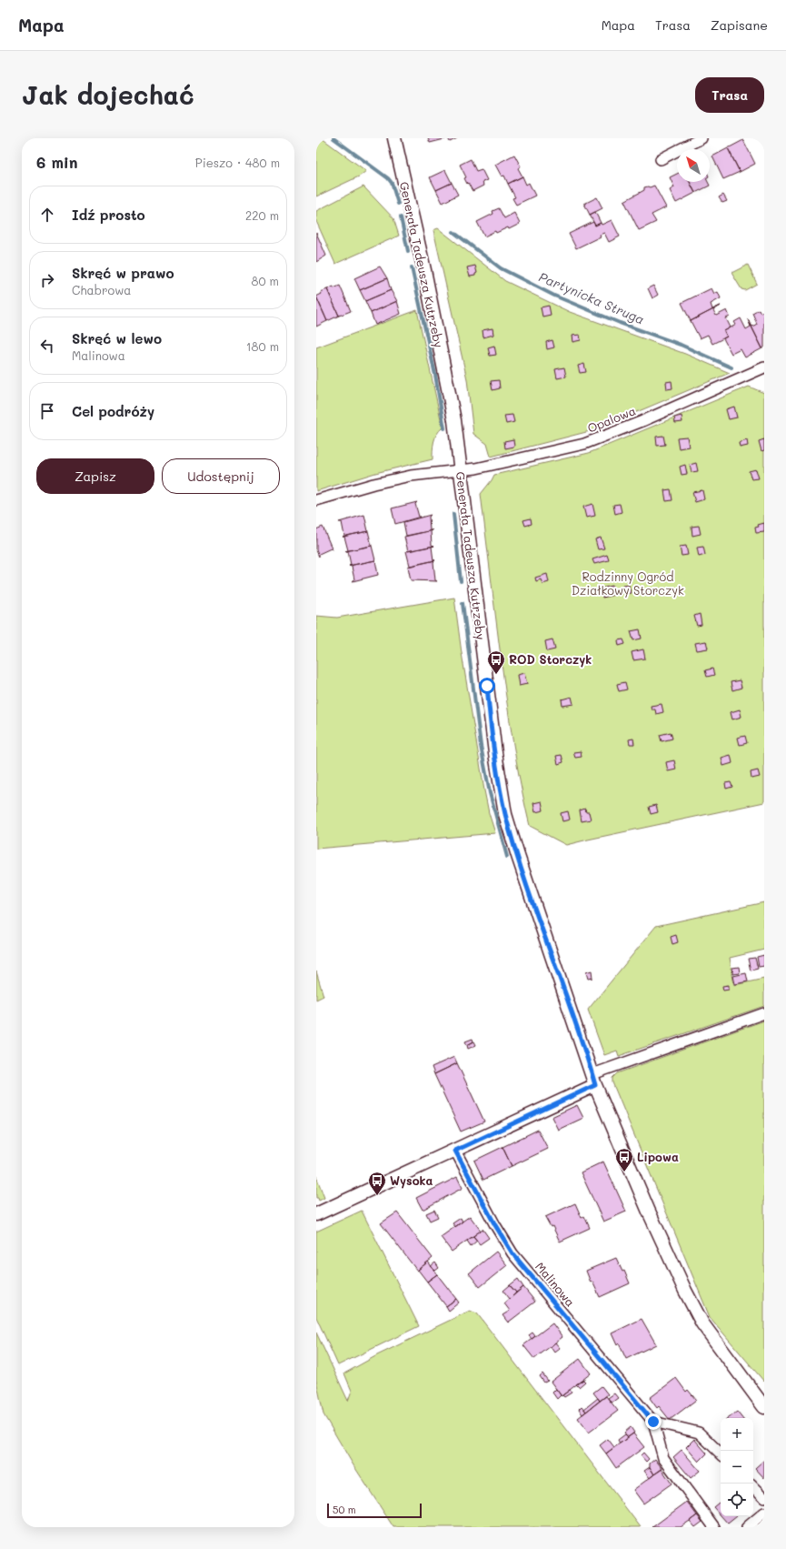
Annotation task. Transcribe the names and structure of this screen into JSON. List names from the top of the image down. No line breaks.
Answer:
{"streets":{"street":["Generała Tadeusza Kutrzeby","Opalowa","Malinowa"]},"crossings":[["Generała Tadeusza Kutrzeby","Opalowa"]],"water":["Partynicka Struga"],"parks":["Rodzinny Ogród Działkowy Storczyk"],"places":{"bus stop":["ROD Storczyk","Lipowa","Wysoka"]},"scale_bar":"50 m","north":"top left","page":{"header":"Mapa","nav":["Mapa","Trasa","Zapisane"],"buttons":["Trasa",["Zapisz","Udostępnij"]],"title":"Jak dojechać","heading":["6 min","Pieszo · 480 m"],"list":[["Idź prosto","220 m"],["Skręć w prawo","Chabrowa","80 m"],["Skręć w lewo","Malinowa","180 m"],"Cel podróży"],"map_buttons":["+","−"],"scale":"50 m"}}
